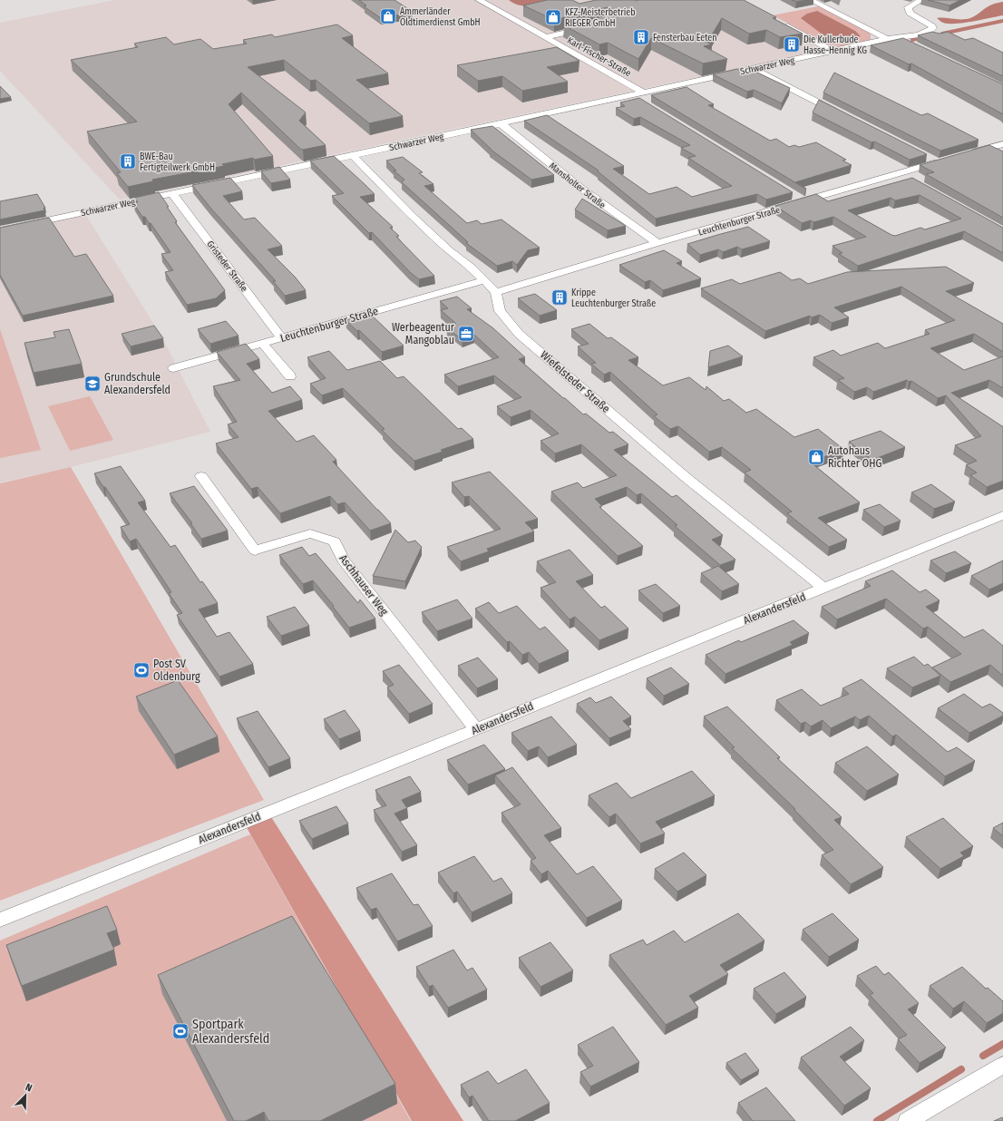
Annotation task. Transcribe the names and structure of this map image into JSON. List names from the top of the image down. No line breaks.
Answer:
{"streets":{"street":["Karl-Fischer-Straße","Schwarzer Weg","Mansholter Straße","Leuchtenburger Straße","Gristeder Straße","Wiefelsteder Straße","Aschhauser Weg","Alexandersfeld"]},"crossings":[["Karl-Fischer-Straße","Schwarzer Weg"],["Schwarzer Weg","Mansholter Straße"],["Schwarzer Weg","Gristeder Straße"],["Mansholter Straße","Leuchtenburger Straße"],["Leuchtenburger Straße","Gristeder Straße"],["Leuchtenburger Straße","Wiefelsteder Straße"],["Wiefelsteder Straße","Alexandersfeld"],["Aschhauser Weg","Alexandersfeld"]],"places":{"shop":["Ammerländer Oldtimerdienst GmbH","KFZ-Meisterbetrieb RIEGER GmbH","Autohaus Richter OHG"],"building":["Fensterbau Eeten","Die Kullerbude Hasse-Hennig KG","BWE-Bau Fertigteilwerk GmbH","Krippe Leuchtenburger Straße"],"office":["Werbeagentur Mangoblau"],"school or university":["Grundschule Alexandersfeld"],"sports":["Post SV Oldenburg","Sportpark Alexandersfeld"]},"north":"top right"}
